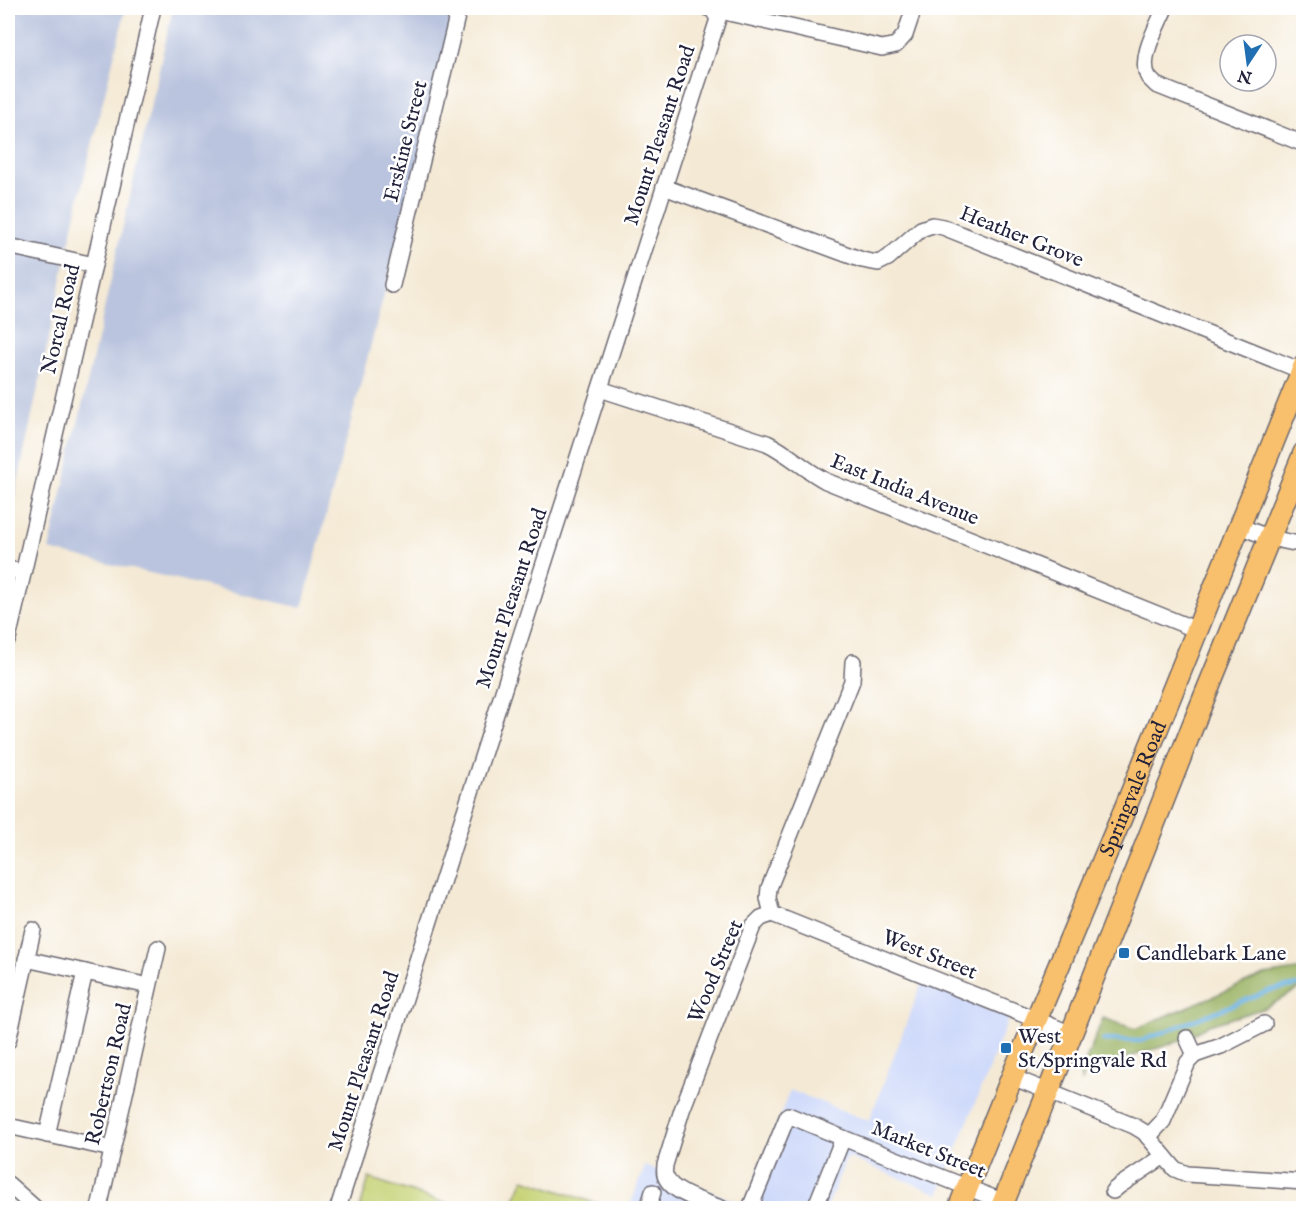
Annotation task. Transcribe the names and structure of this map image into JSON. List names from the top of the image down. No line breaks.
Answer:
{"streets":{"highway":["Springvale Road"],"street":["Mount Pleasant Road","Erskine Street","Heather Grove","Norcal Road","East India Avenue","West Street","Wood Street","Robertson Road","Market Street"]},"crossings":[["Mount Pleasant Road","Heather Grove"],["Mount Pleasant Road","East India Avenue"],["Heather Grove","Springvale Road"],["East India Avenue","Springvale Road"],["Springvale Road","West Street"],["Springvale Road","Market Street"],["West Street","Wood Street"]],"places":{"transit":["Candlebark Lane","West St/Springvale Rd"]},"north":"bottom"}
